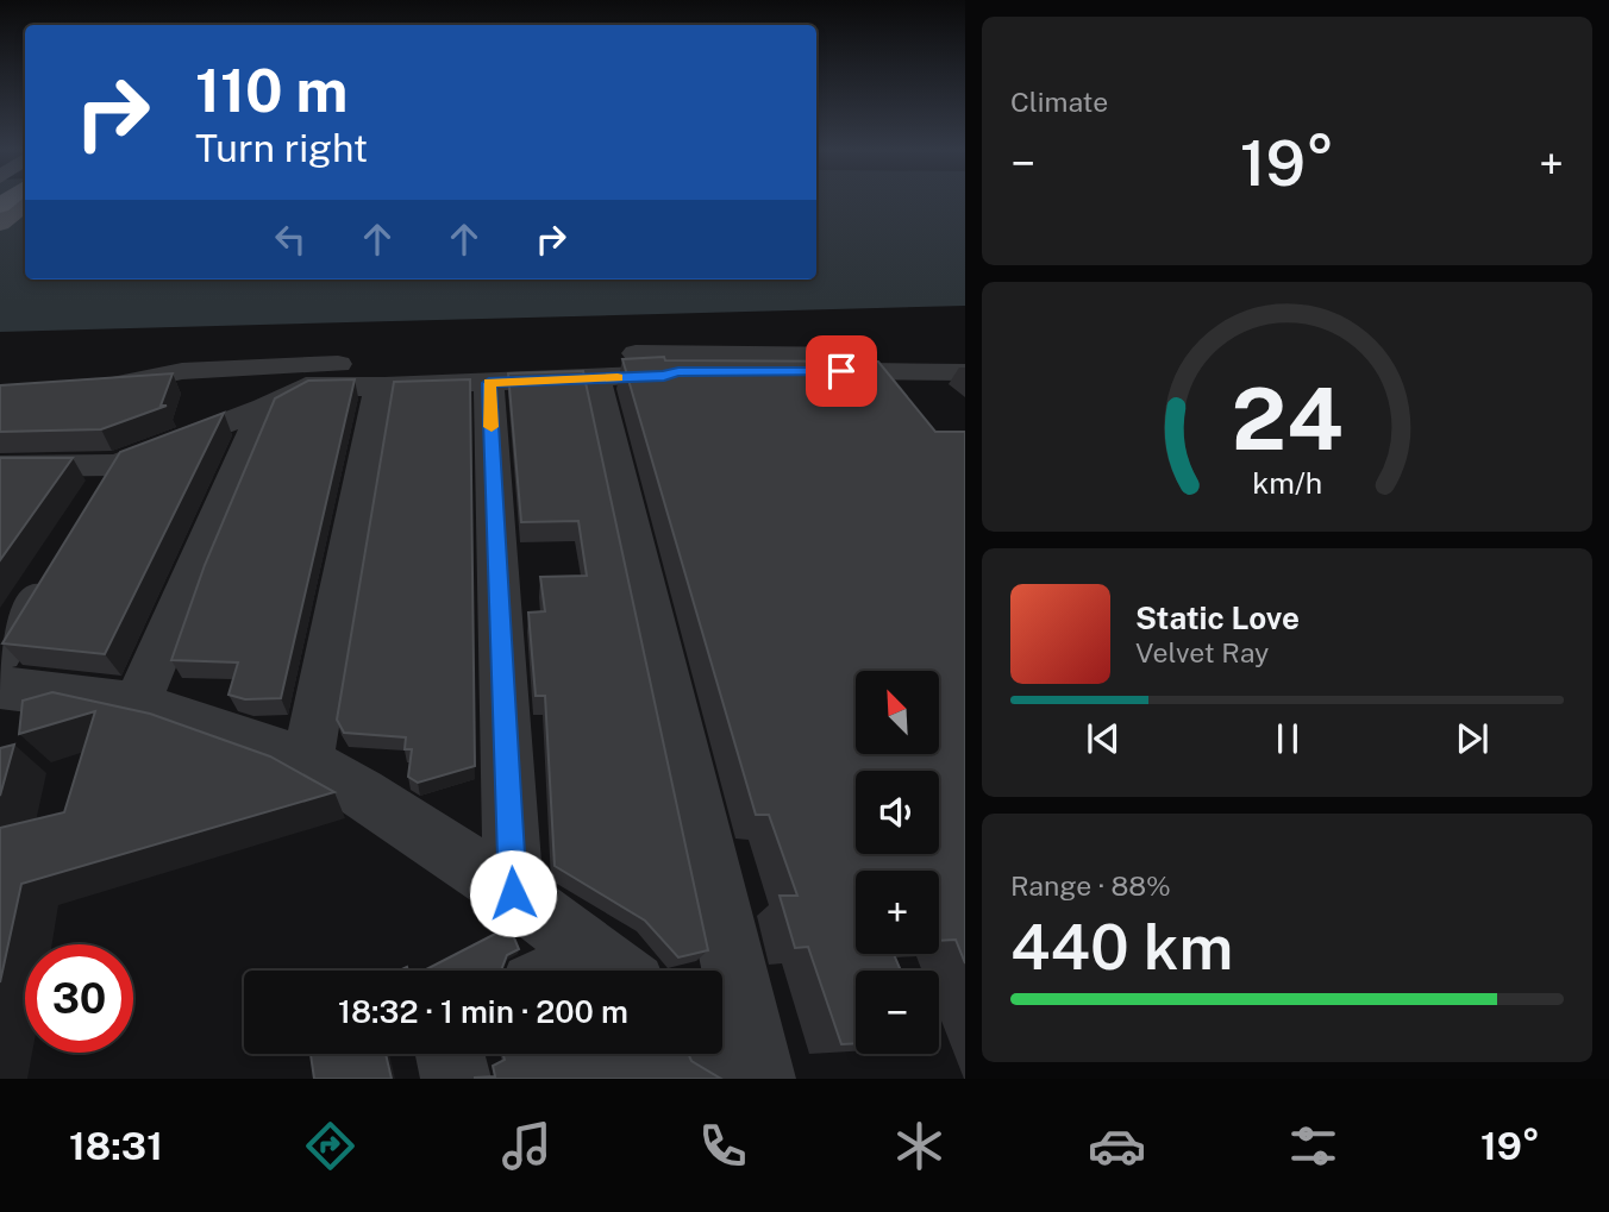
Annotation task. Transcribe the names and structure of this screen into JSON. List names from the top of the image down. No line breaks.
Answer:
{"north":"top left","page":{"tile":["Climate",["Range · 88%","440 km"]],"turn":["110 m","Turn right"],"heat":["−","19°","+"],"song":["Static Love","Velvet Ray"],"map_buttons":["+","−"],"limit":"30","trip":"18:32 · 1 min · 200 m","tabs":["18:31","19°"],"gauge":["24","km/h"]}}
